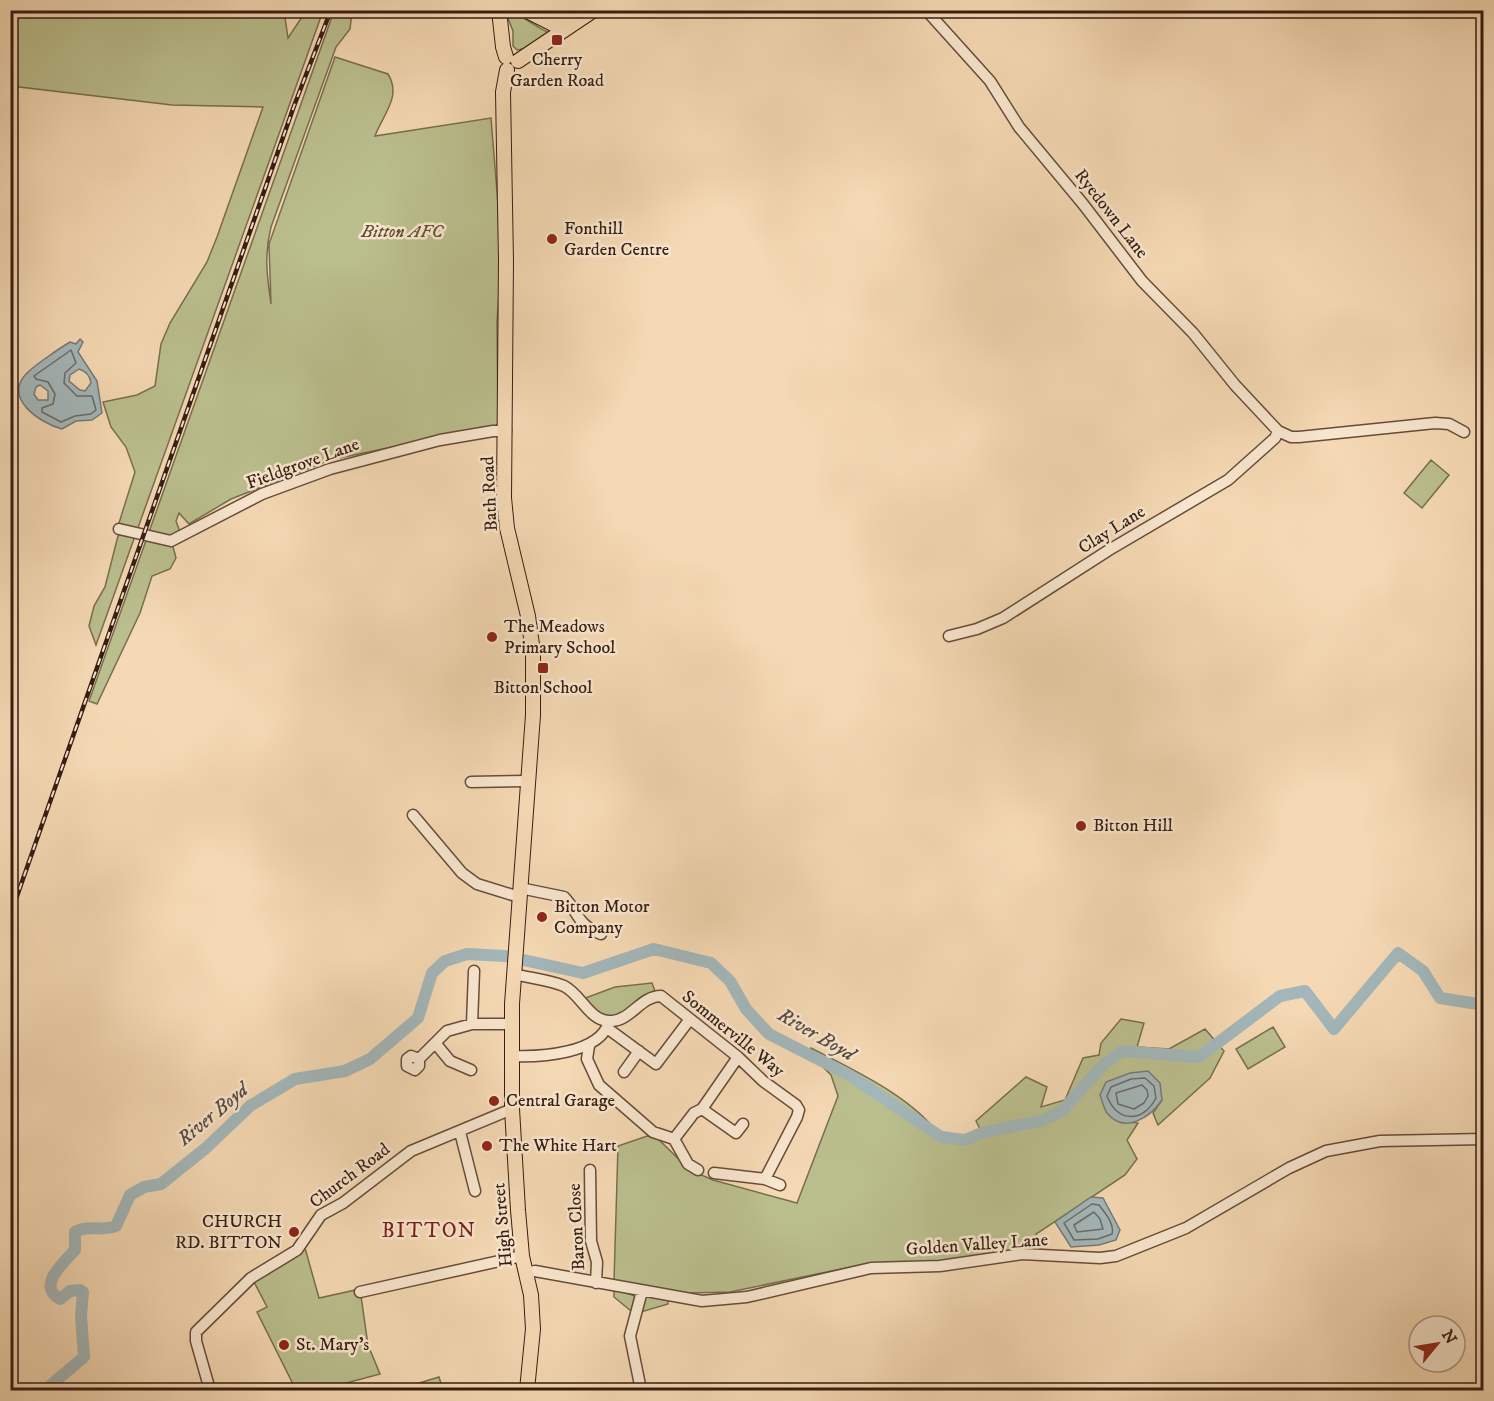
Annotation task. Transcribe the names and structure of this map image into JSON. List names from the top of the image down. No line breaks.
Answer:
{"streets":{"main road":["Bath Road","High Street"],"street":["Ryedown Lane","Fieldgrove Lane","Clay Lane","Sommerville Way","Church Road","Baron Close","Golden Valley Lane"]},"crossings":[["Ryedown Lane","Clay Lane"],["Fieldgrove Lane","Bath Road"],["Church Road","High Street"],["High Street","Golden Valley Lane"],["Baron Close","Golden Valley Lane"]],"districts":["BITTON"],"water":["River Boyd"],"parks":["Bitton AFC"],"places":{"transit":["Cherry Garden Road","Bitton School"],"other":["Fonthill Garden Centre","The Meadows Primary School","Bitton Hill","Bitton Motor Company","Central Garage","The White Hart","CHURCH RD. BITTON","St. Mary's"]},"north":"top right"}
